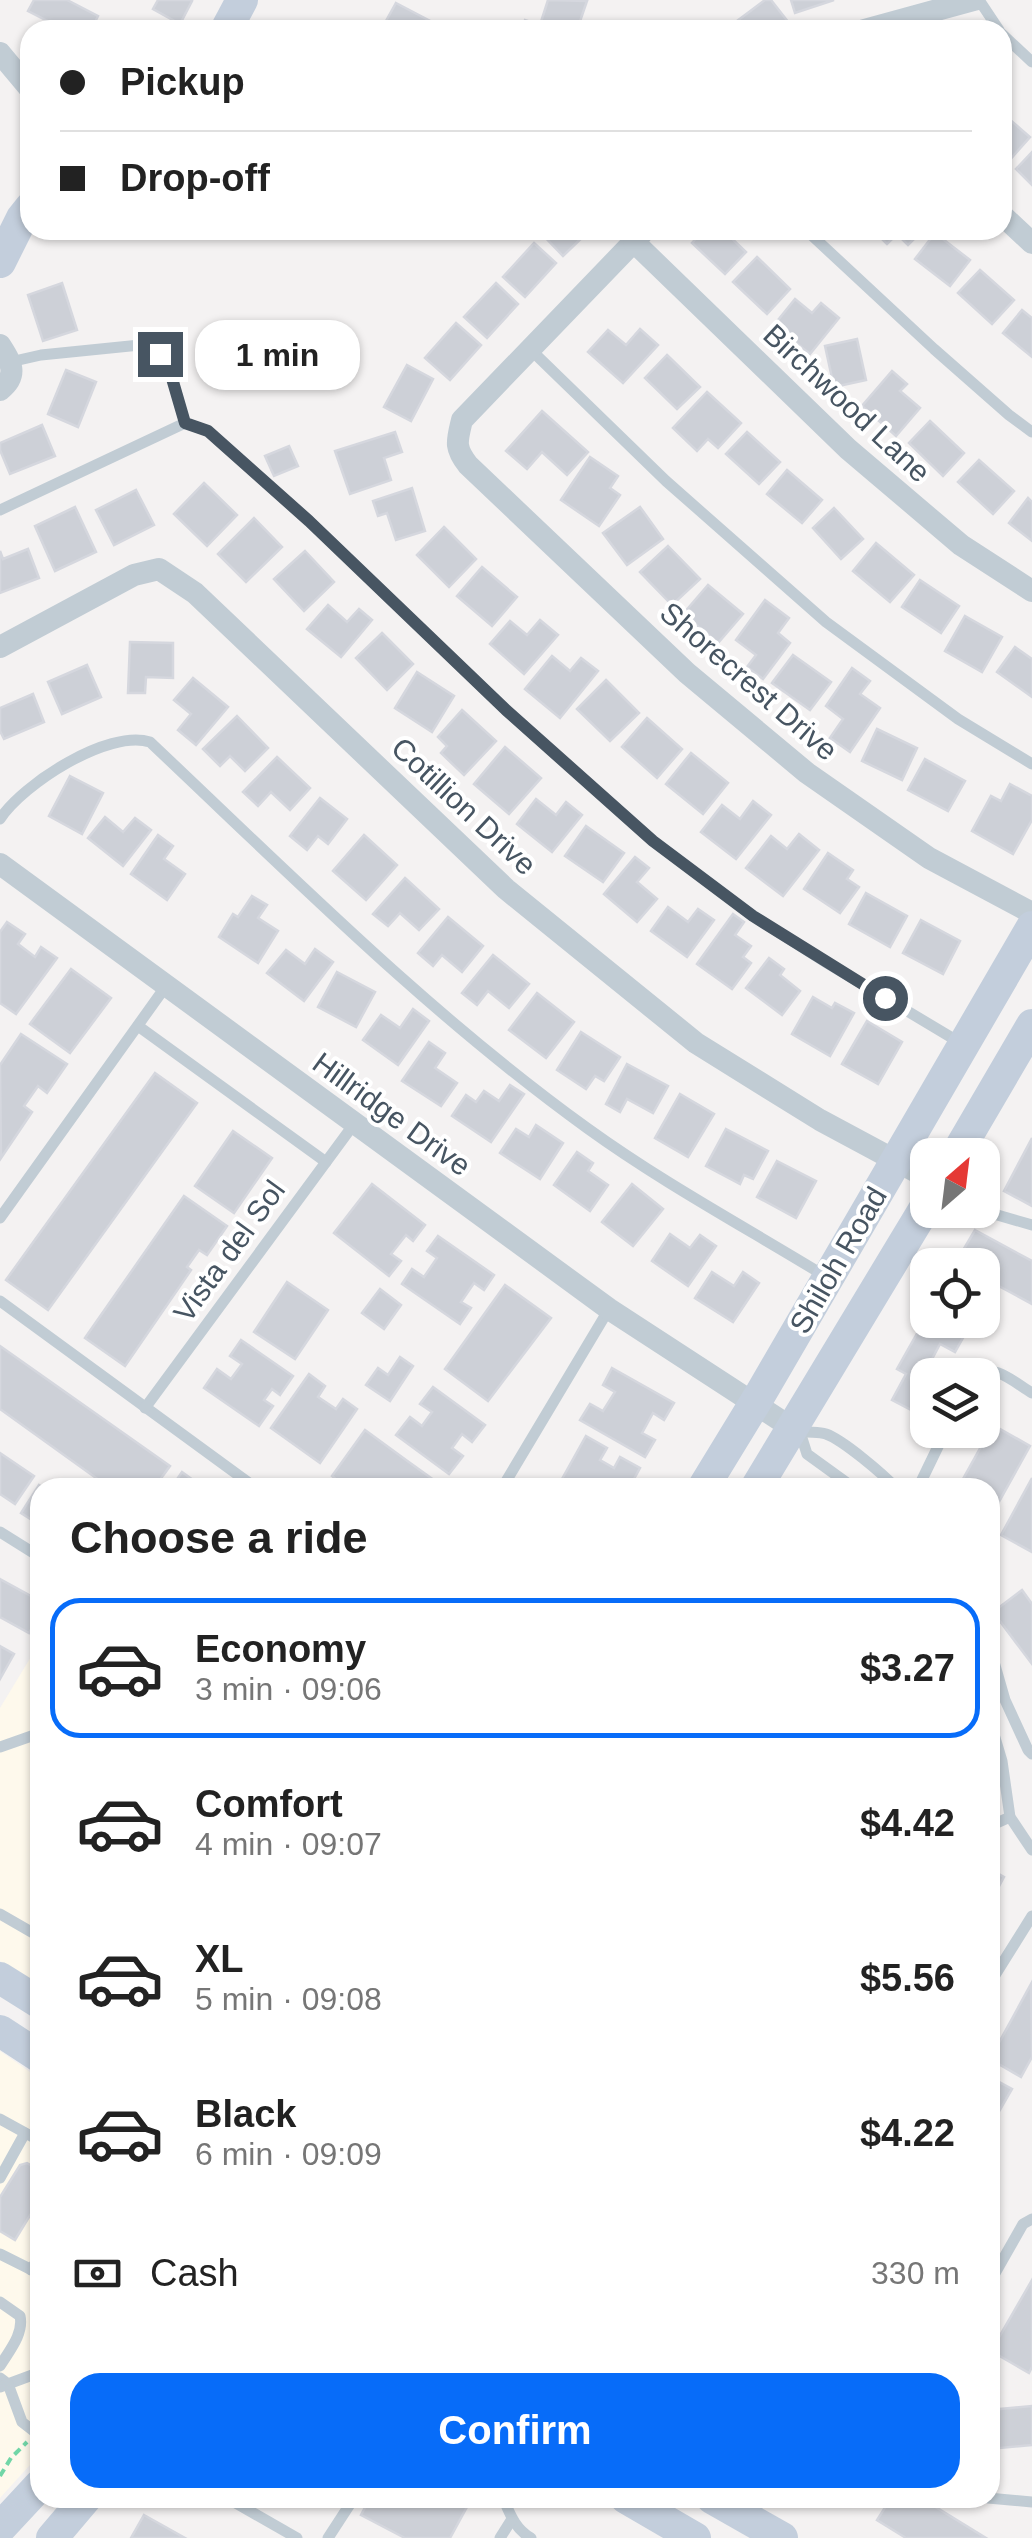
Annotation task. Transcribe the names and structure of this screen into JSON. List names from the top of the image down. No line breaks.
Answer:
{"streets":{"main road":["Shiloh Road"],"street":["Birchwood Lane","Shorecrest Drive","Cotillion Drive","Hillridge Drive"],"lane":["Vista del Sol"]},"crossings":[["Cotillion Drive","Shiloh Road"],["Hillridge Drive","Vista del Sol"],["Hillridge Drive","Shiloh Road"]],"north":"top right","page":{"banner":["Pickup","Drop-off"],"bubble":"1 min","heading":"Choose a ride","list":[{"name":"Economy","note":"3 min · 09:06","value":"$3.27"},{"name":"Comfort","note":"4 min · 09:07","value":"$4.42"},{"name":"XL","note":"5 min · 09:08","value":"$5.56"},{"name":"Black","note":"6 min · 09:09","value":"$4.22"}],"pay":["Cash","330 m"],"buttons":"Confirm"}}
